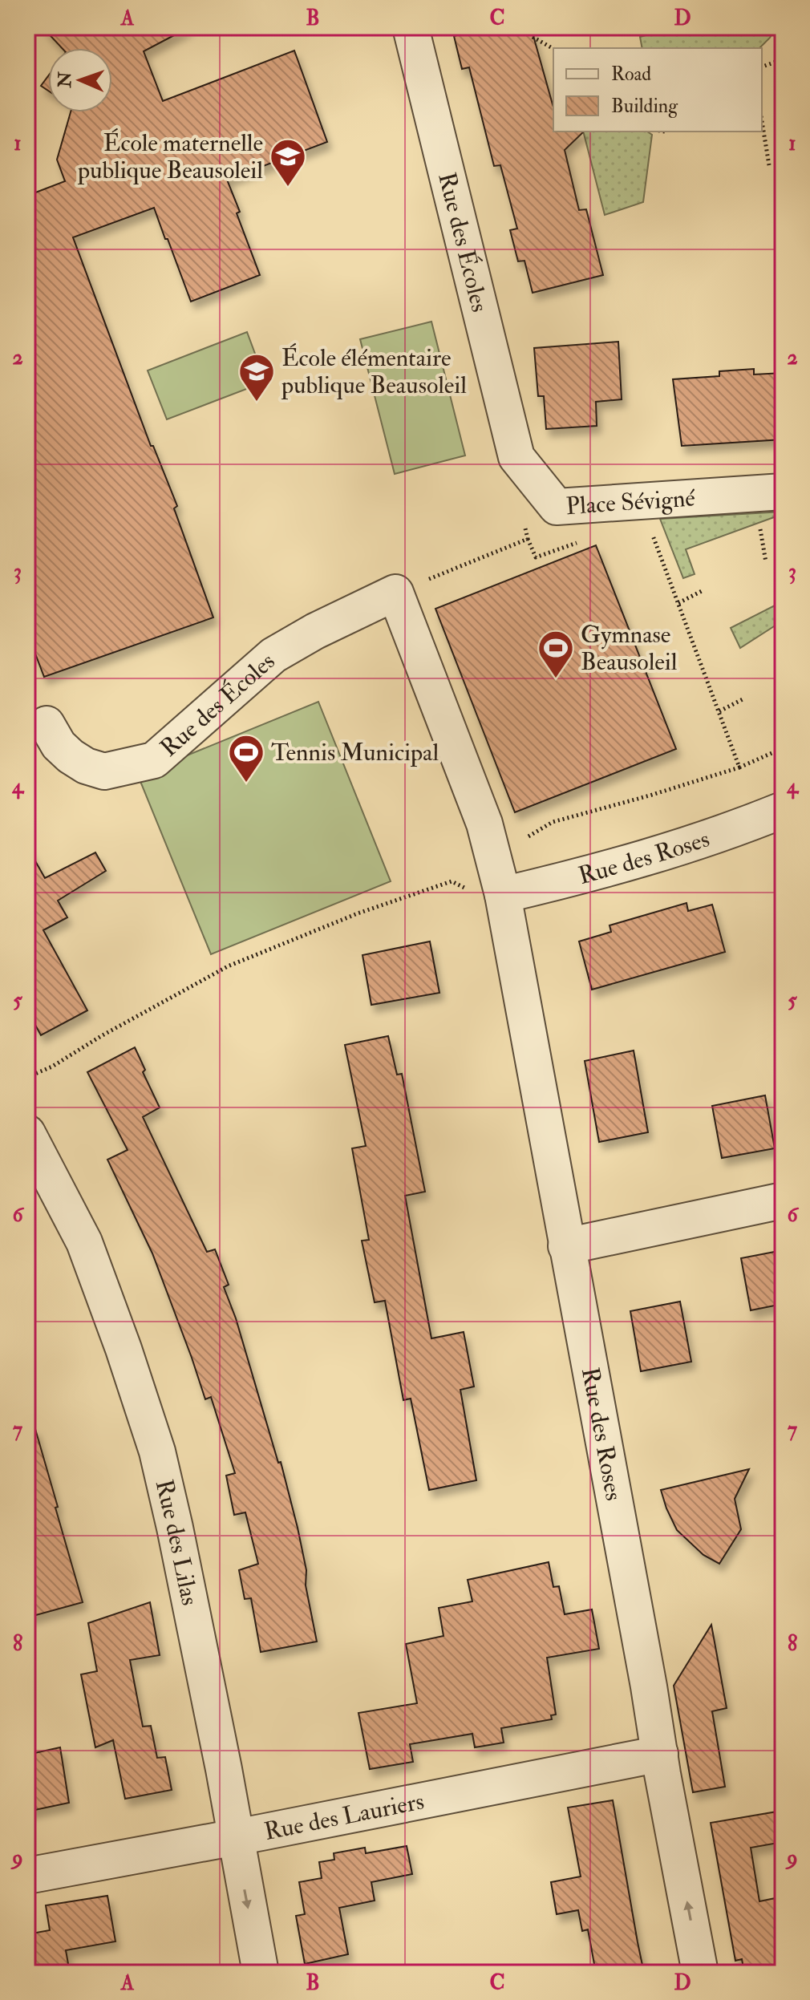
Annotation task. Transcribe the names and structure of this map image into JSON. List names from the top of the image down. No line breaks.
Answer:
{"streets":{"street":["Rue des Écoles","Place Sévigné","Rue des Roses","Rue des Lilas","Rue des Lauriers"]},"crossings":[["Rue des Écoles","Place Sévigné"],["Rue des Roses","Rue des Lauriers"],["Rue des Lilas","Rue des Lauriers"]],"places":{"school or university":["École maternelle publique Beausoleil","École élémentaire publique Beausoleil"],"sports":["Gymnase Beausoleil","Tennis Municipal"]},"legend":["Road","Building"],"north":"left","grid":{"columns":["A","B","C","D"],"rows":["1","2","3","4","5","6","7","8","9"]}}
